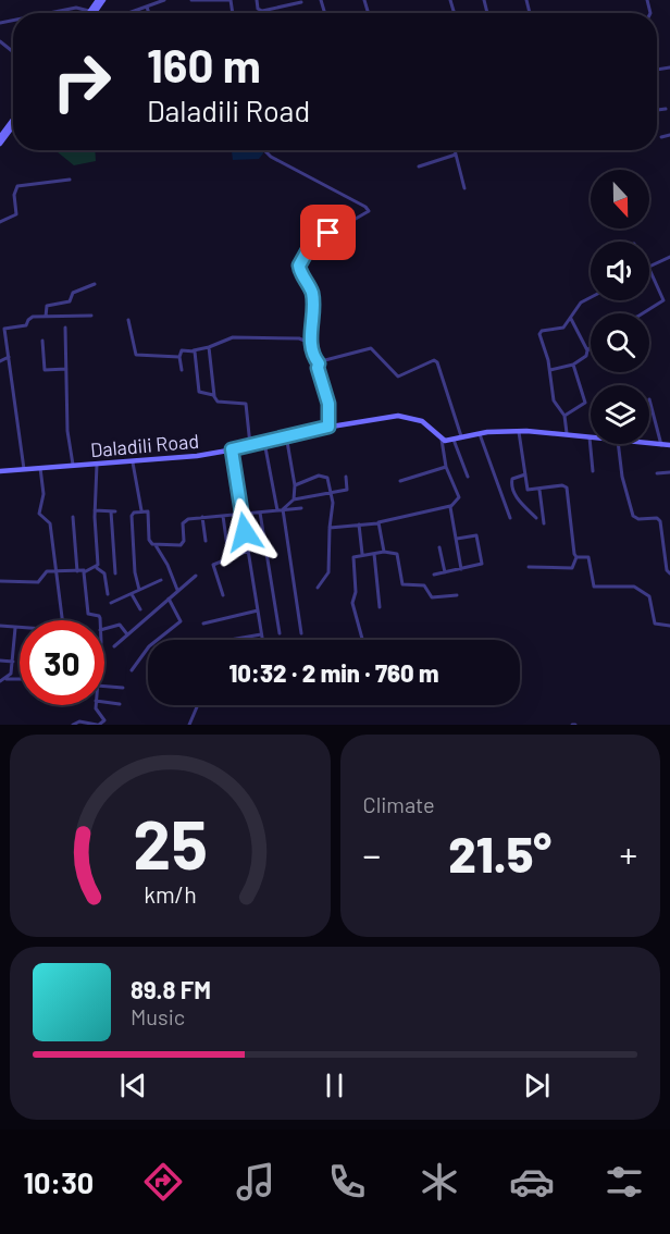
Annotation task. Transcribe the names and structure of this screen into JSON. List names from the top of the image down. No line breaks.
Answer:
{"streets":{"main road":["Daladili Road"]},"north":"bottom","page":{"turn":["160 m","Daladili Road"],"limit":"30","trip":"10:32 · 2 min · 760 m","tile":"Climate","heat":["−","21.5°","+"],"song":["89.8 FM","Music"],"tabs":"10:30","gauge":["25","km/h"]}}
